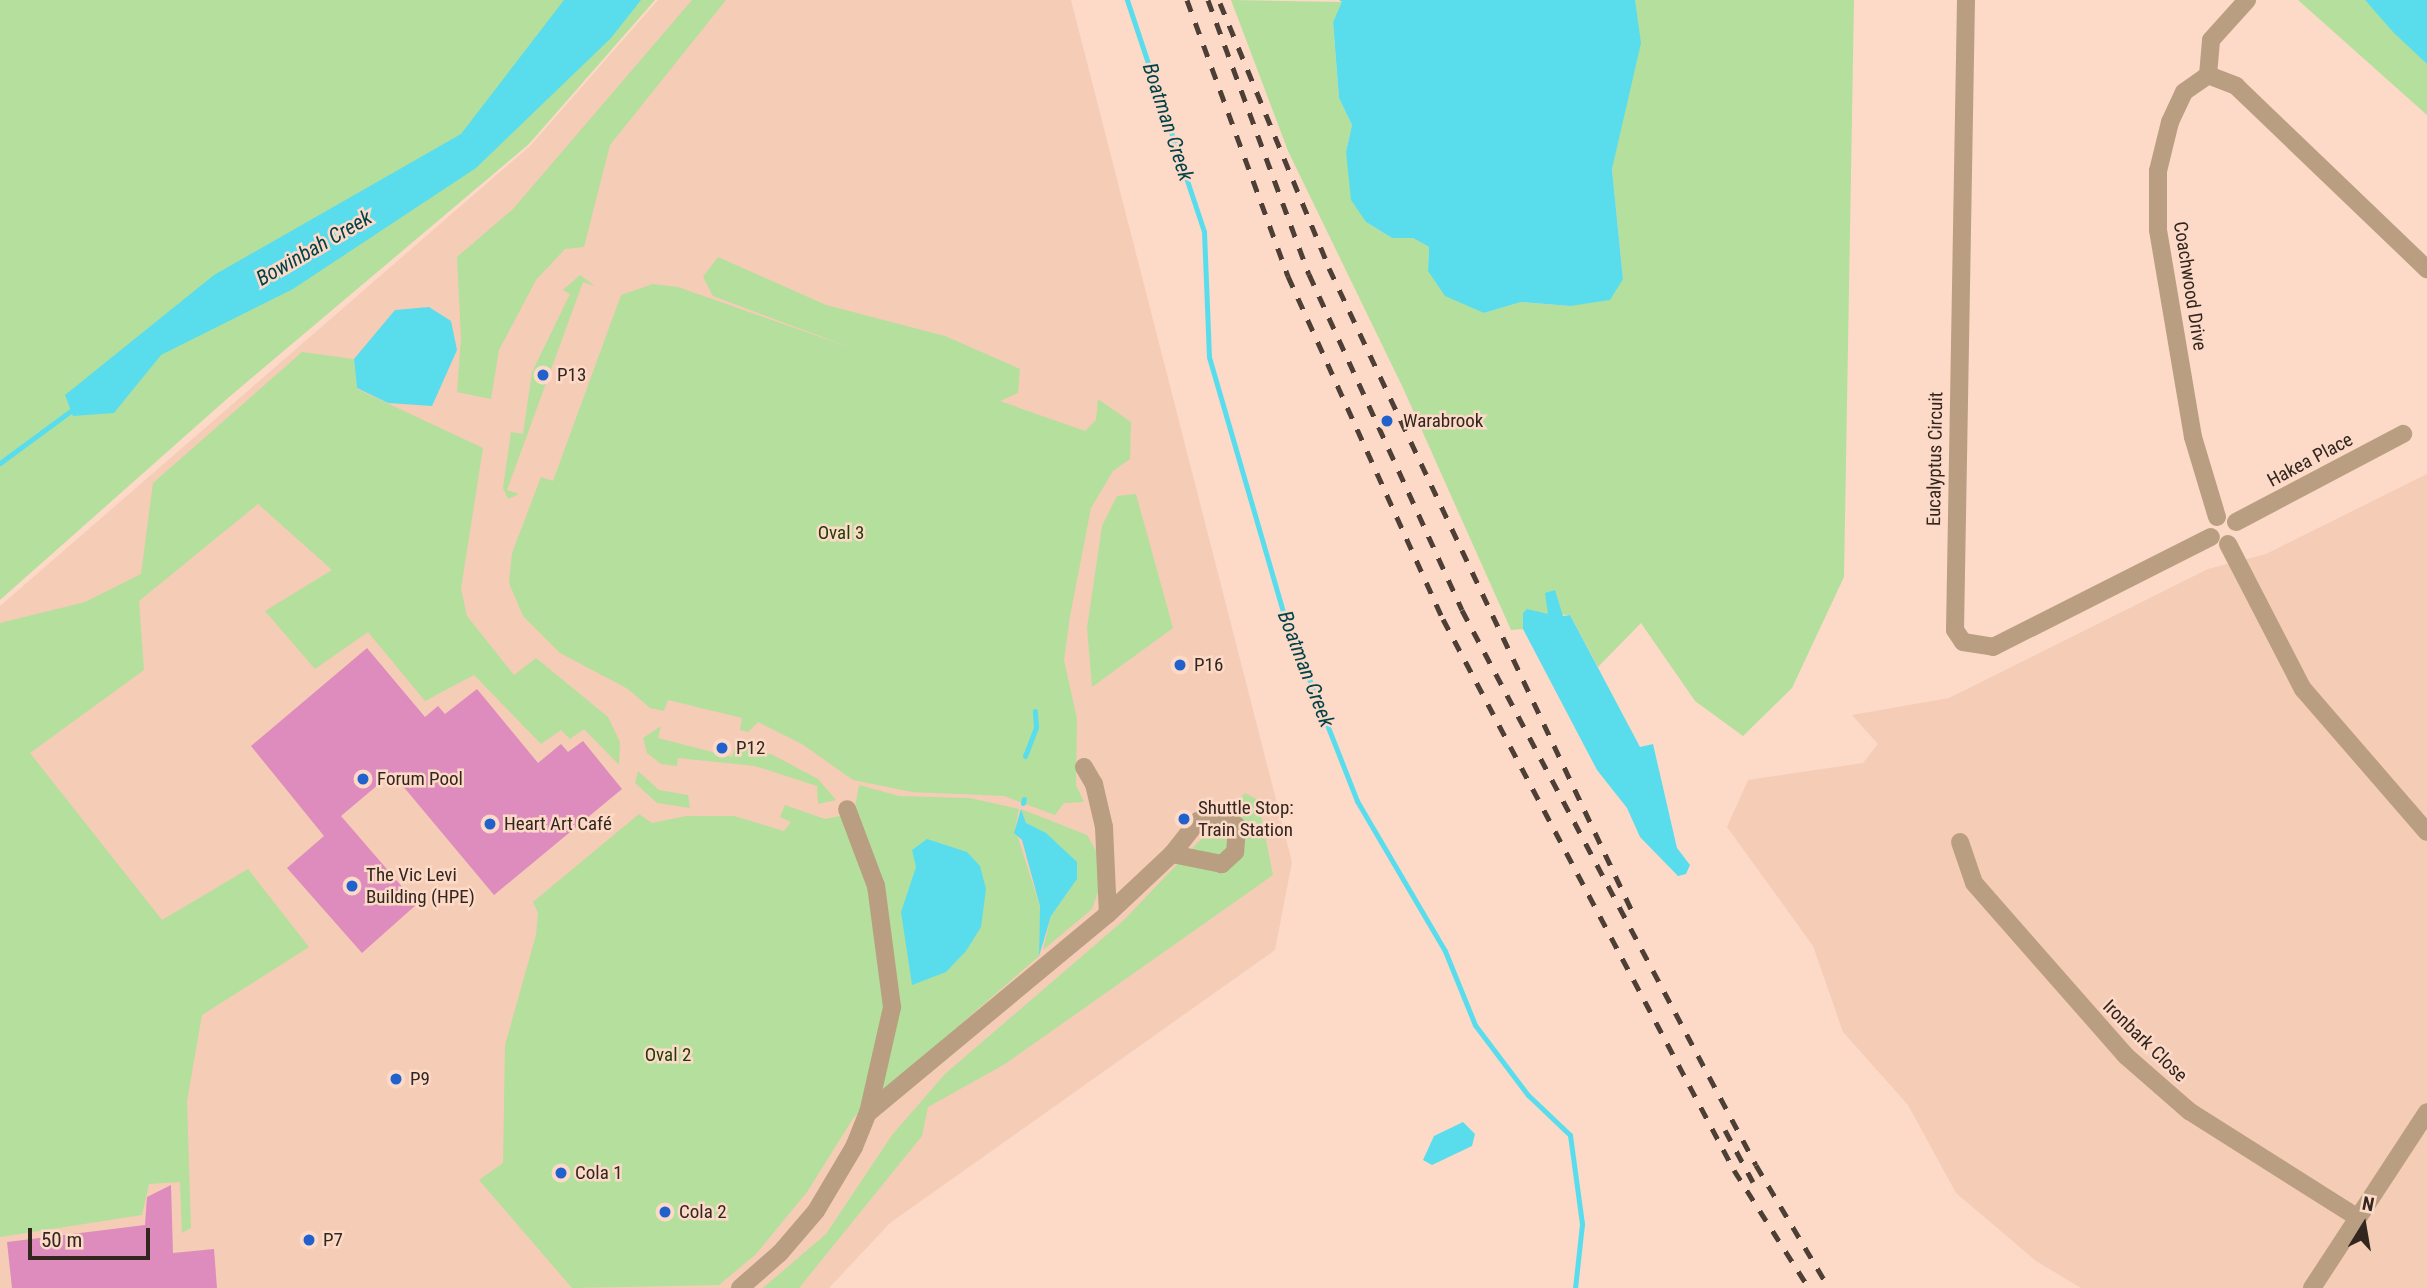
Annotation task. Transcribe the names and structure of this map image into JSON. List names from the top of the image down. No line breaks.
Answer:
{"streets":{"street":["Coachwood Drive","Eucalyptus Circuit","Hakea Place","Ironbark Close"]},"water":["Boatman Creek","Bowinbah Creek"],"parks":["Oval 3","Oval 2"],"places":["P13","Warabrook","P16","P12","Forum Pool","Shuttle Stop: Train Station","Heart Art Café","The Vic Levi Building (HPE)","P9","Cola 1","Cola 2","P7"],"scale_bar":"50 m","north":"top"}
